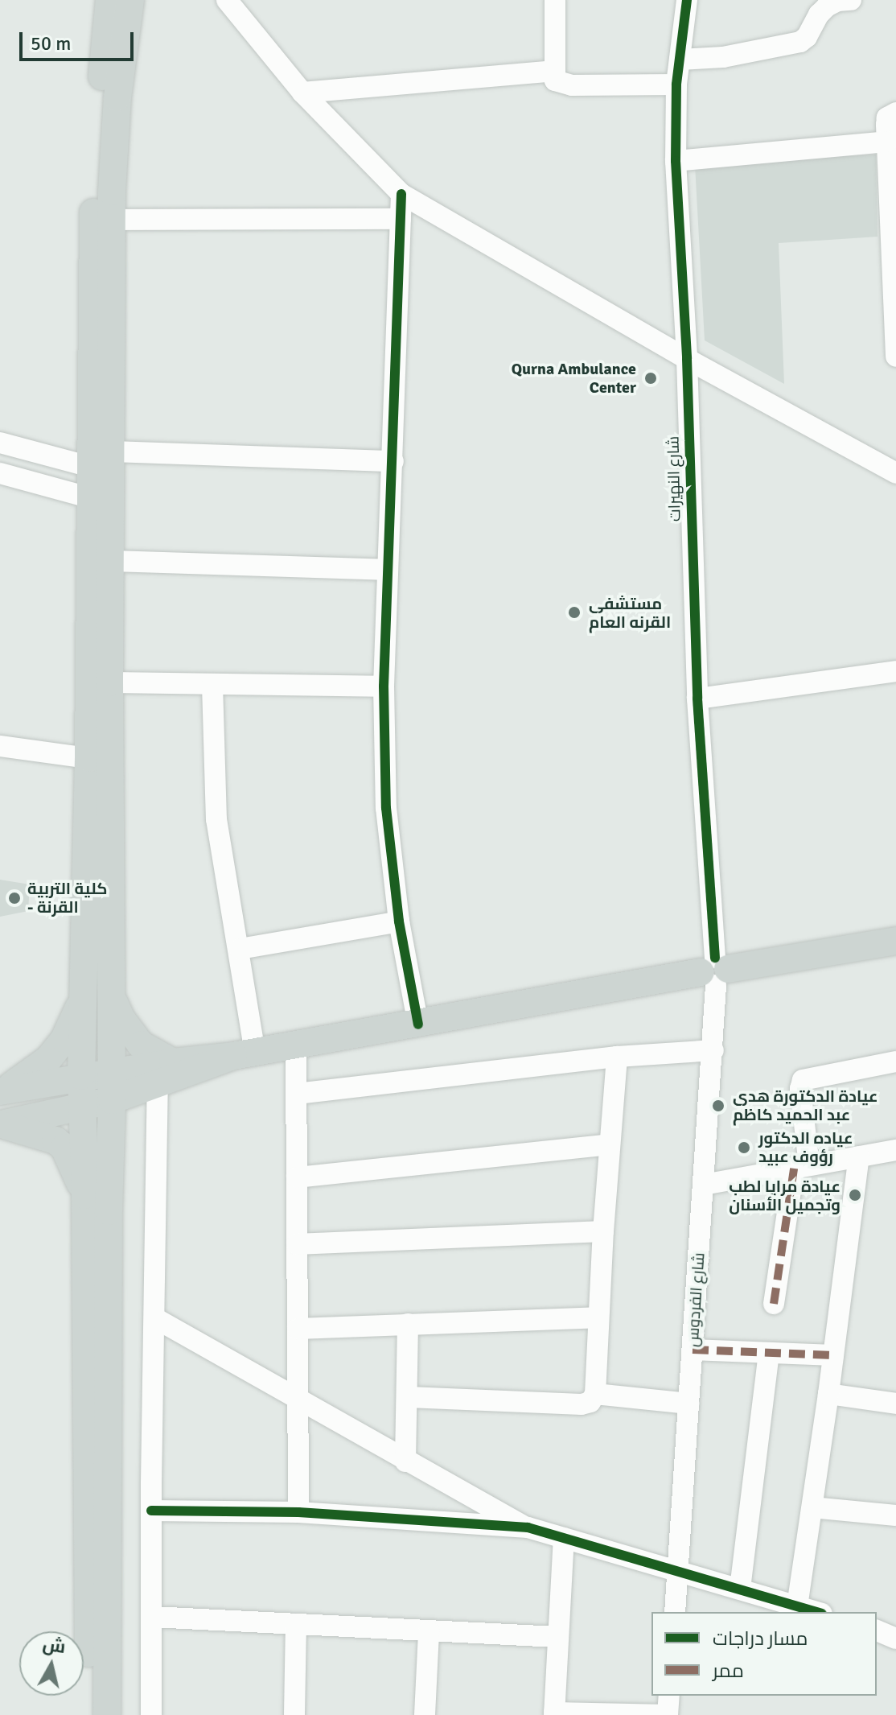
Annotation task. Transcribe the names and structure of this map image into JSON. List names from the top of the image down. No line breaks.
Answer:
{"streets":{"street":["شارع النهيرات","شارع الفردوس"]},"crossings":[["شارع النهيرات","شارع الفردوس"]],"places":["Qurna Ambulance Center","مستشفى القرنه العام","كلية التربية - القرنة","عيادة الدكتورة هدى عبد الحميد كاظم","عياده الدكتور رؤوف عبيد","عيادة مرايا لطب وتجميل الأسنان"],"legend":["مسار دراجات","ممر"],"scale_bar":"50 m","north":"top"}
